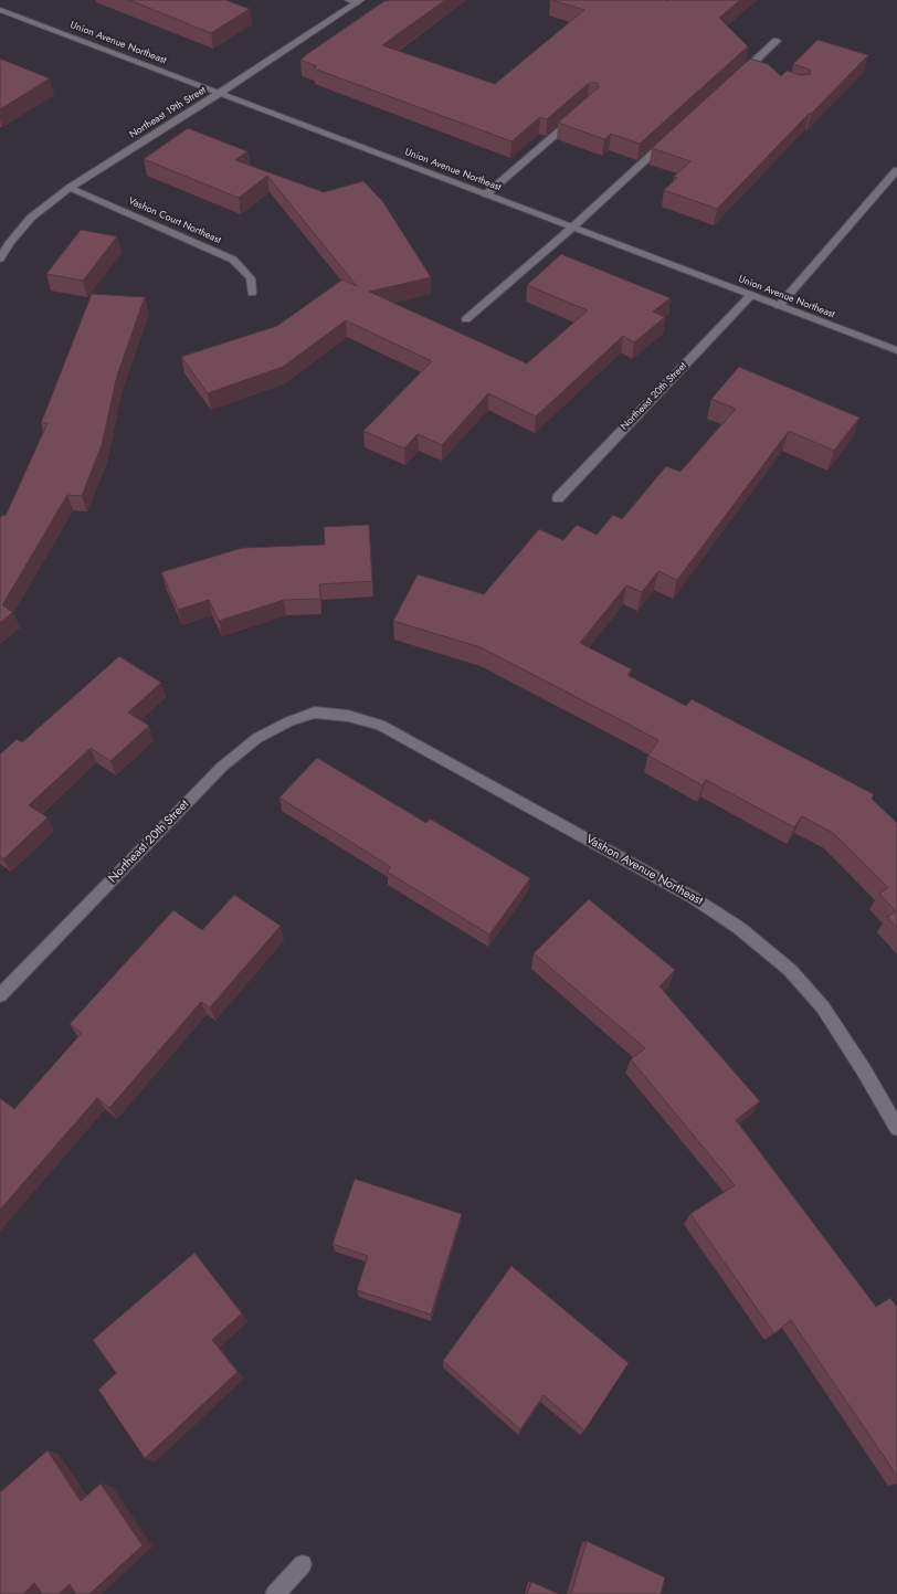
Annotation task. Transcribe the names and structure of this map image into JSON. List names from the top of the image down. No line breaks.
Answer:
{"streets":{"street":["Union Avenue Northeast","Northeast 19th Street","Vashon Court Northeast","Northeast 20th Street","Vashon Avenue Northeast"]},"crossings":[["Union Avenue Northeast","Northeast 19th Street"],["Union Avenue Northeast","Northeast 20th Street"],["Northeast 19th Street","Vashon Court Northeast"],["Northeast 20th Street","Vashon Avenue Northeast"]]}
